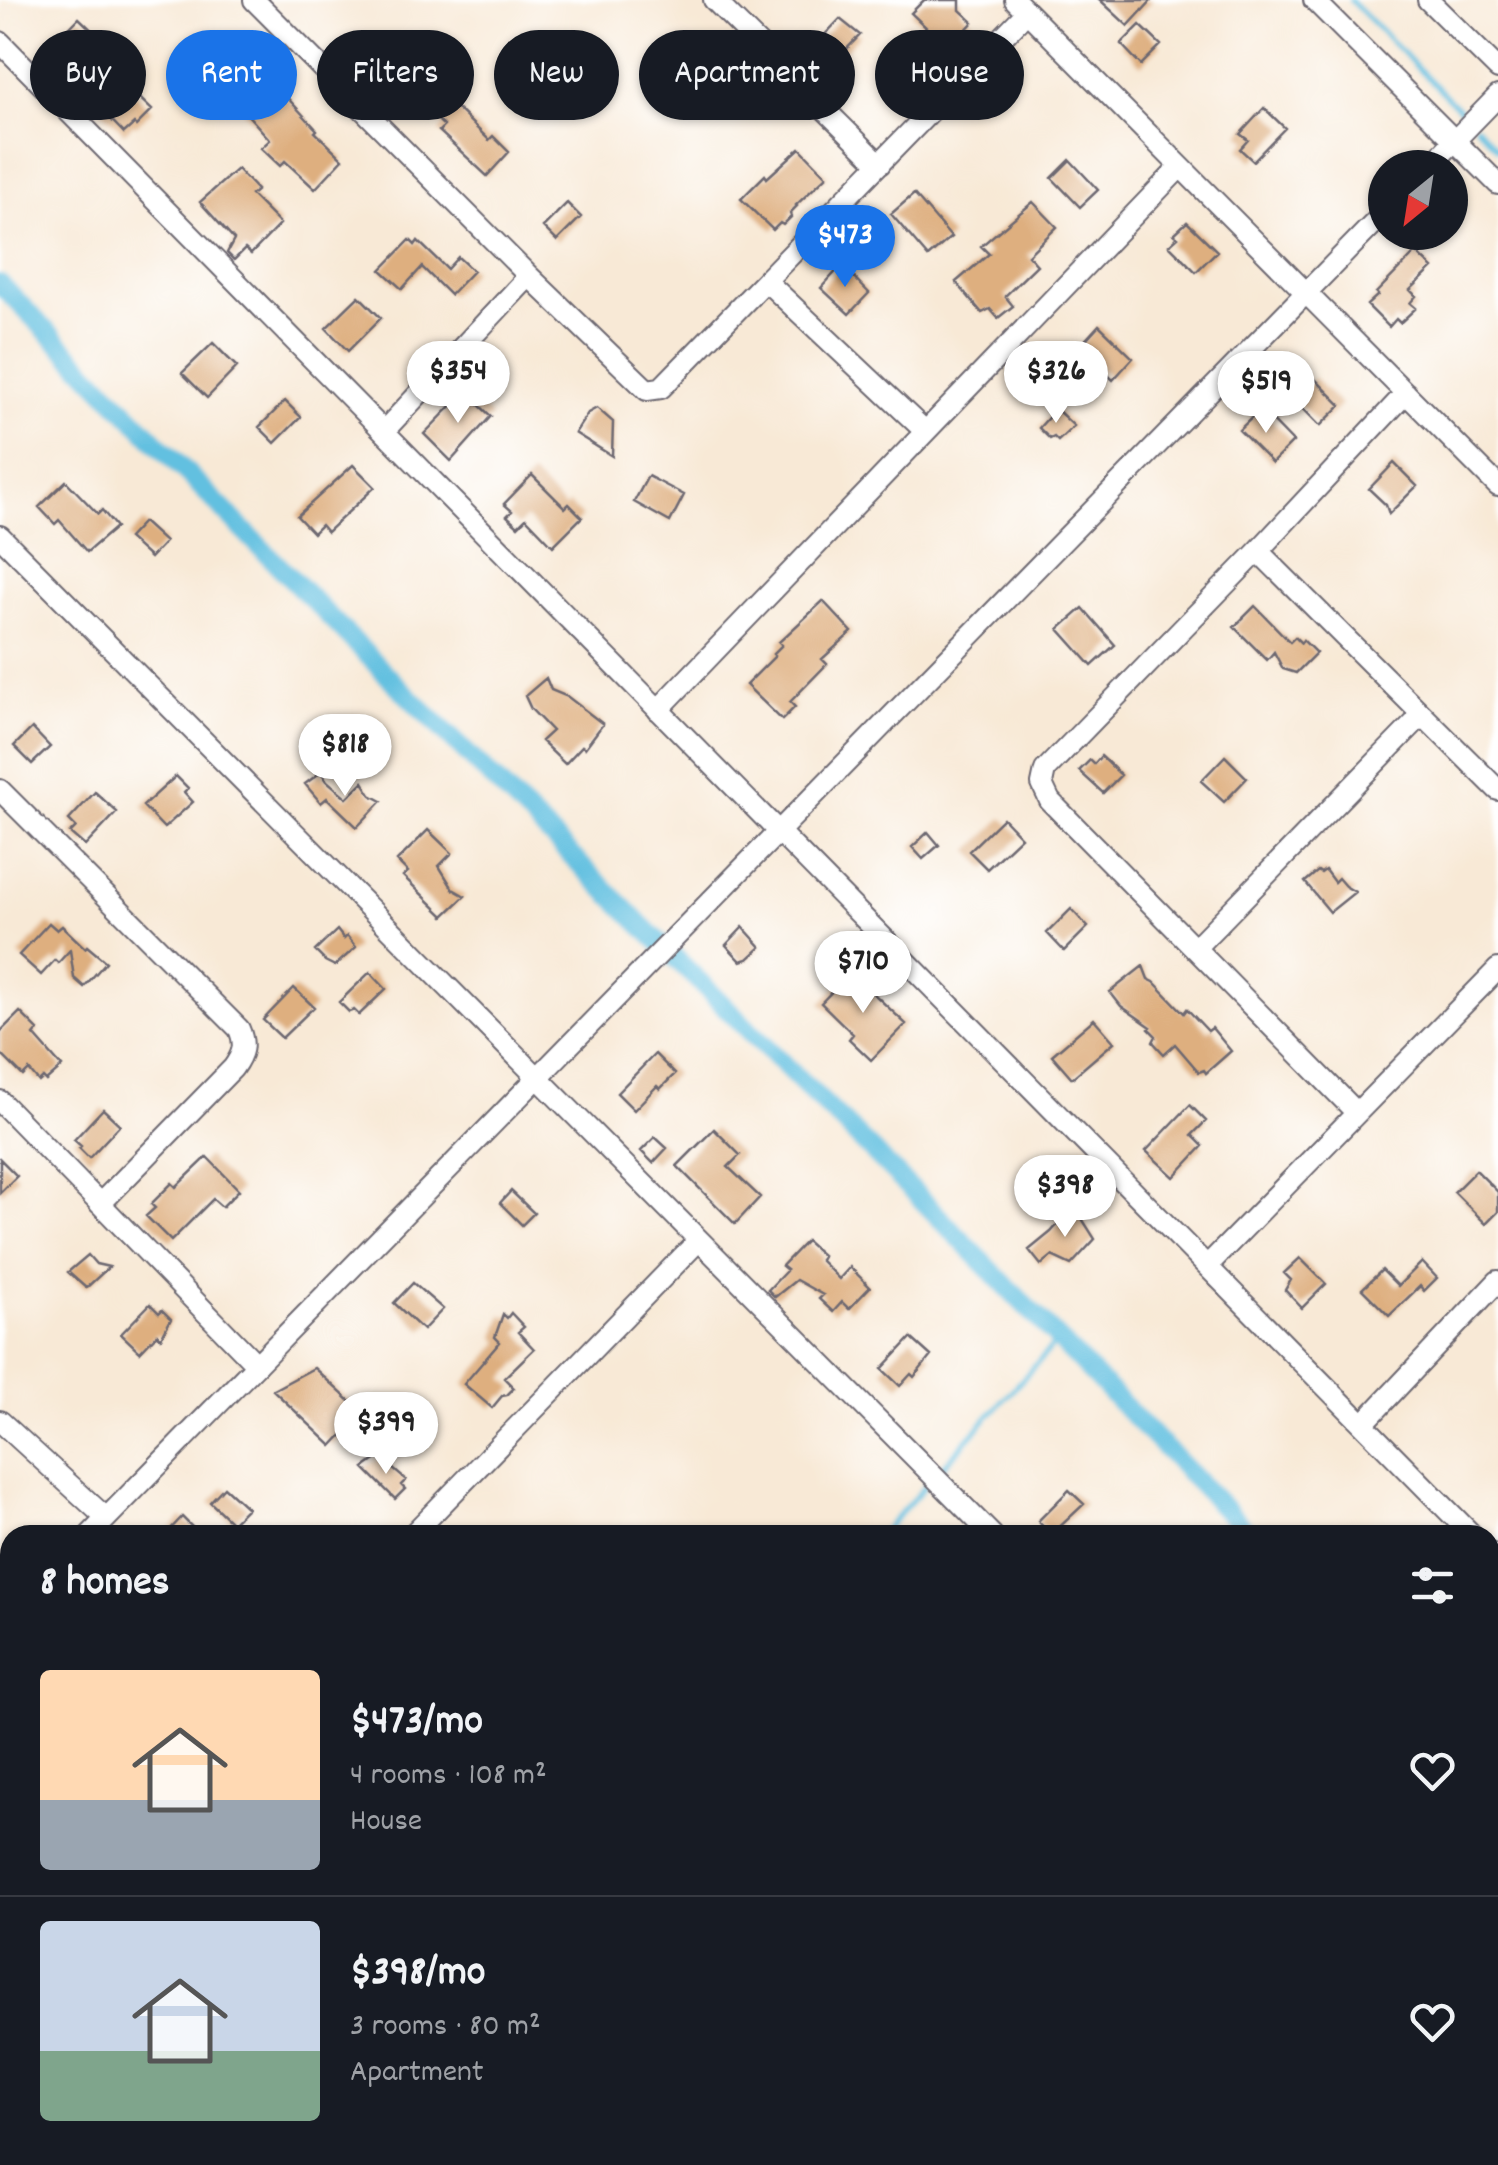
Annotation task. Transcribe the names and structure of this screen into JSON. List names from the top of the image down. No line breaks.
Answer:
{"north":"bottom left","page":{"chip":["Buy","Rent","Filters","New","Apartment","House"],"price":["$473","$354","$326","$519","$818","$710","$398","$399"],"heading":"8 homes","list":[{"name":"$473/mo","note":"4 rooms · 108 m² · House"},{"name":"$398/mo","note":"3 rooms · 80 m² · Apartment"}]}}
